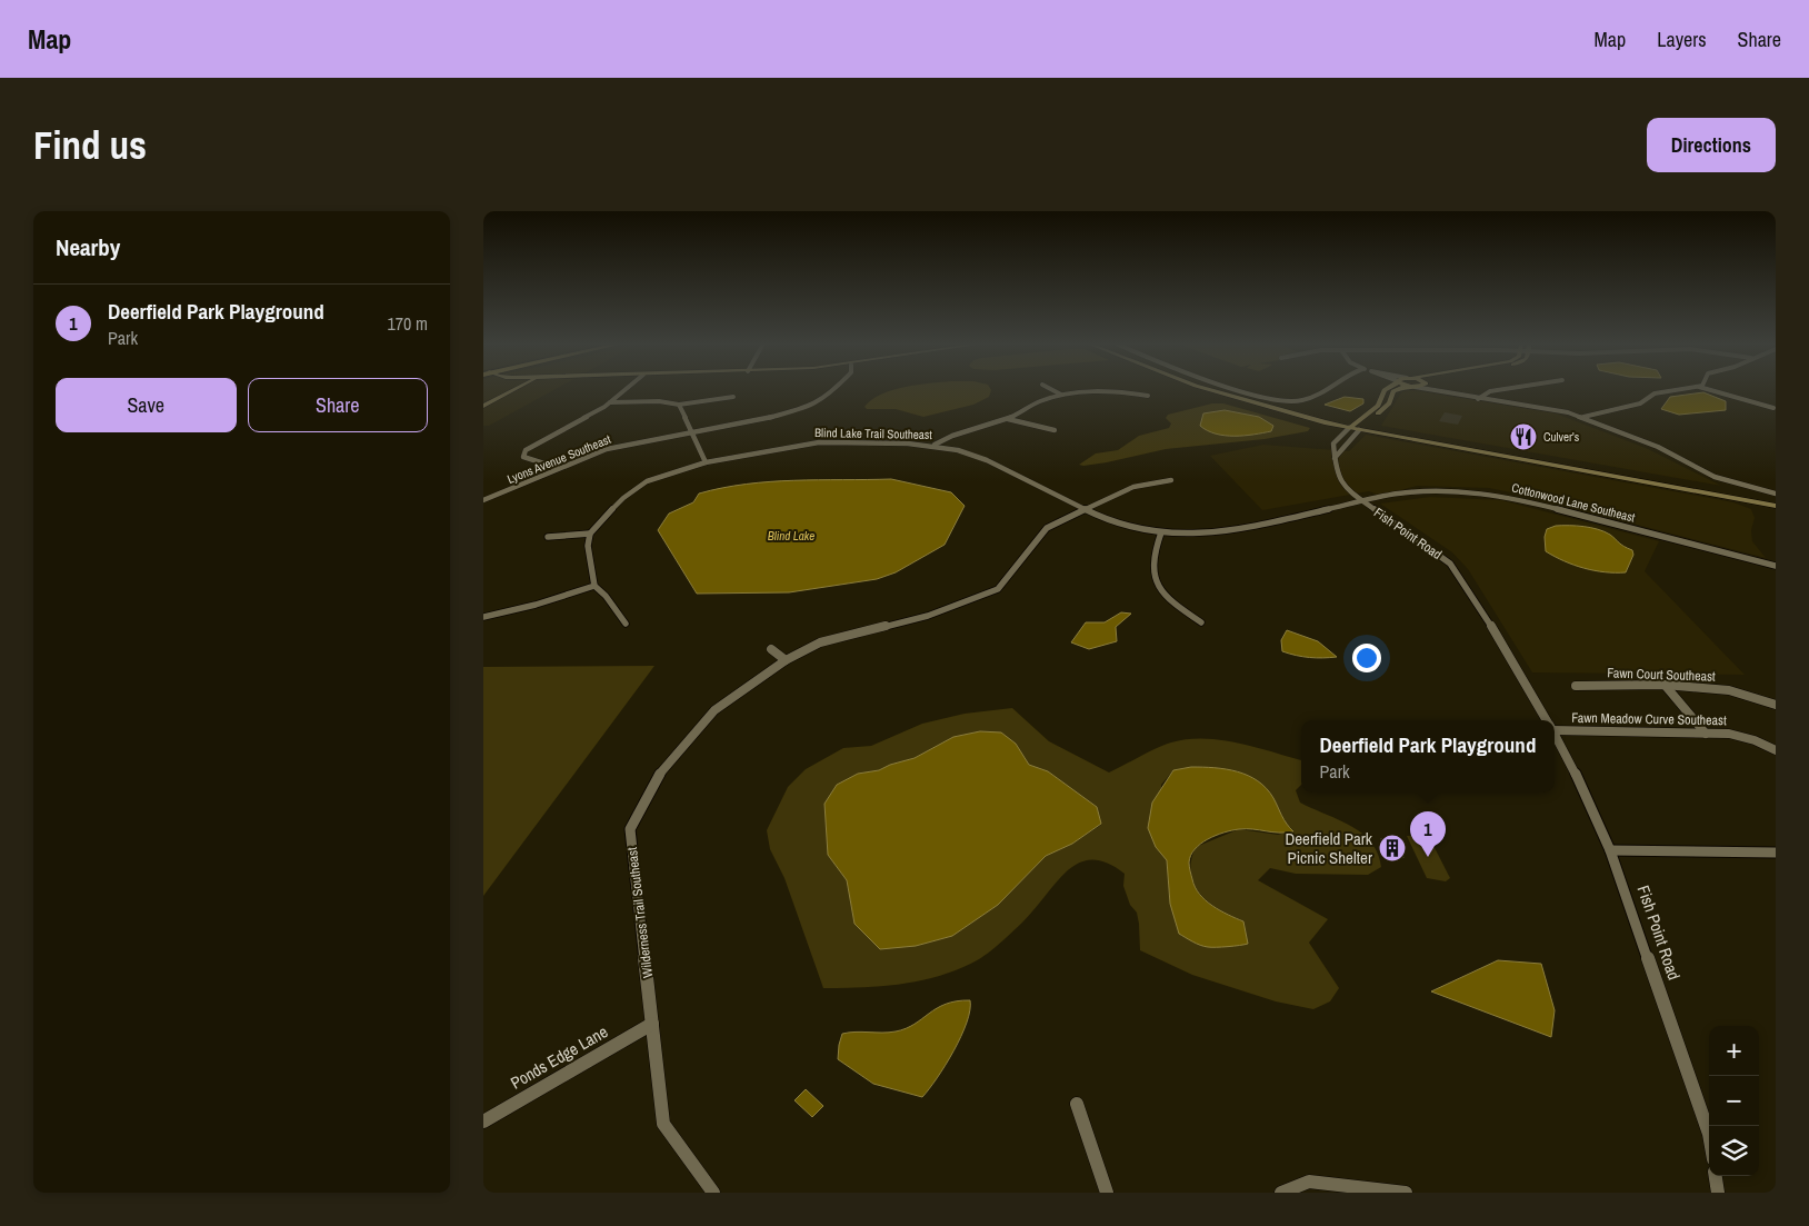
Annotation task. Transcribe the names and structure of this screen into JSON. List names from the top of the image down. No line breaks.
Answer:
{"streets":{"street":["Blind Lake Trail Southeast","Lyons Avenue Southeast","Cottonwood Lane Southeast","Fish Point Road","Fawn Court Southeast","Fawn Meadow Curve Southeast","Wilderness Trail Southeast","Ponds Edge Lane"]},"crossings":[["Blind Lake Trail Southeast","Cottonwood Lane Southeast"],["Blind Lake Trail Southeast","Fish Point Road"],["Blind Lake Trail Southeast","Wilderness Trail Southeast"],["Cottonwood Lane Southeast","Fish Point Road"],["Wilderness Trail Southeast","Ponds Edge Lane"]],"water":["Blind Lake"],"places":{"restaurant":["Culver's"],"building":["Deerfield Park Picnic Shelter"]},"page":{"header":"Map","nav":["Map","Layers","Share"],"buttons":["Directions",["Save","Share"]],"title":"Find us","heading":"Nearby","list":[{"mark":"1","name":"Deerfield Park Playground","note":"Park","value":"170 m"}],"popup":["Deerfield Park Playground","Park"],"pins":"1","map_buttons":["+","−"]}}
